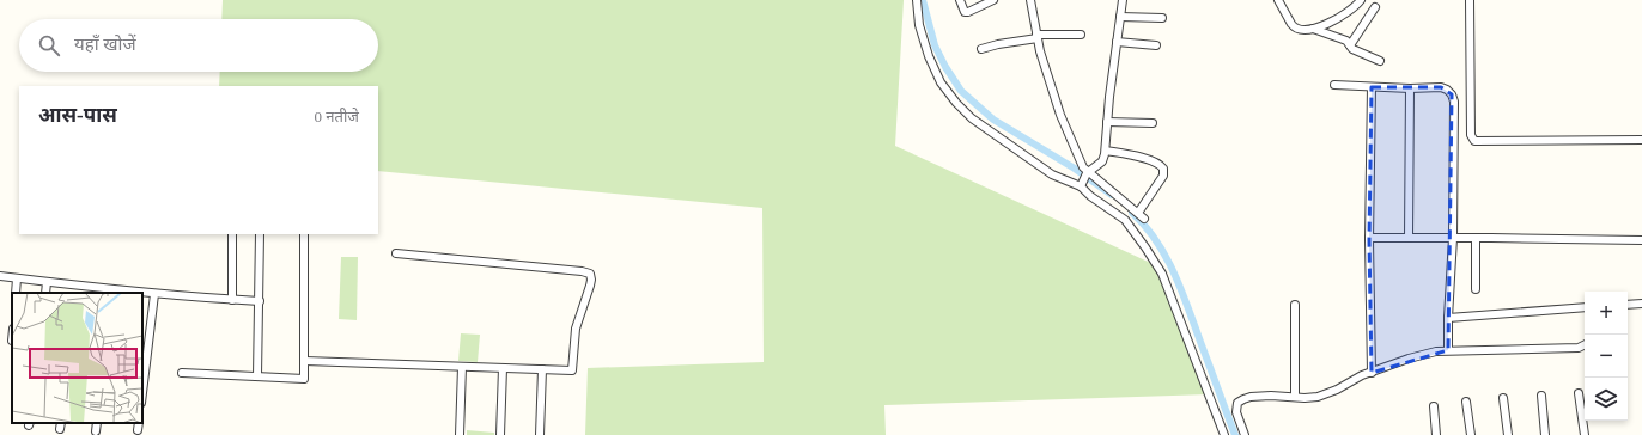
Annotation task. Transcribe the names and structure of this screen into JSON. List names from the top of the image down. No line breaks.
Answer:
{"page":{"search":"यहाँ खोजें","heading":["आस-पास","0 नतीजे"],"map_buttons":["+","−"]}}
